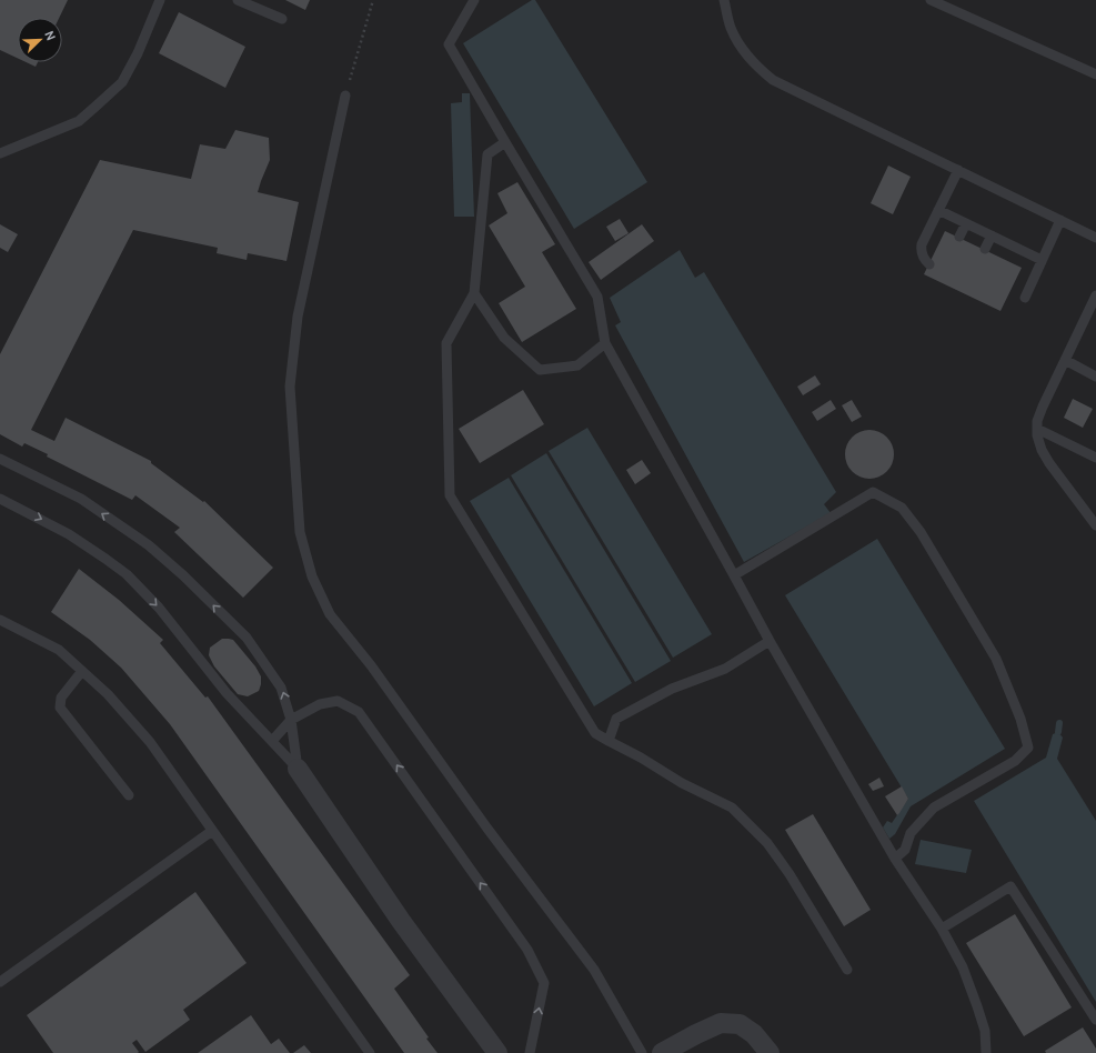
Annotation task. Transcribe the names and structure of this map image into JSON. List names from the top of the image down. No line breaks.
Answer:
{"north":"top right"}
